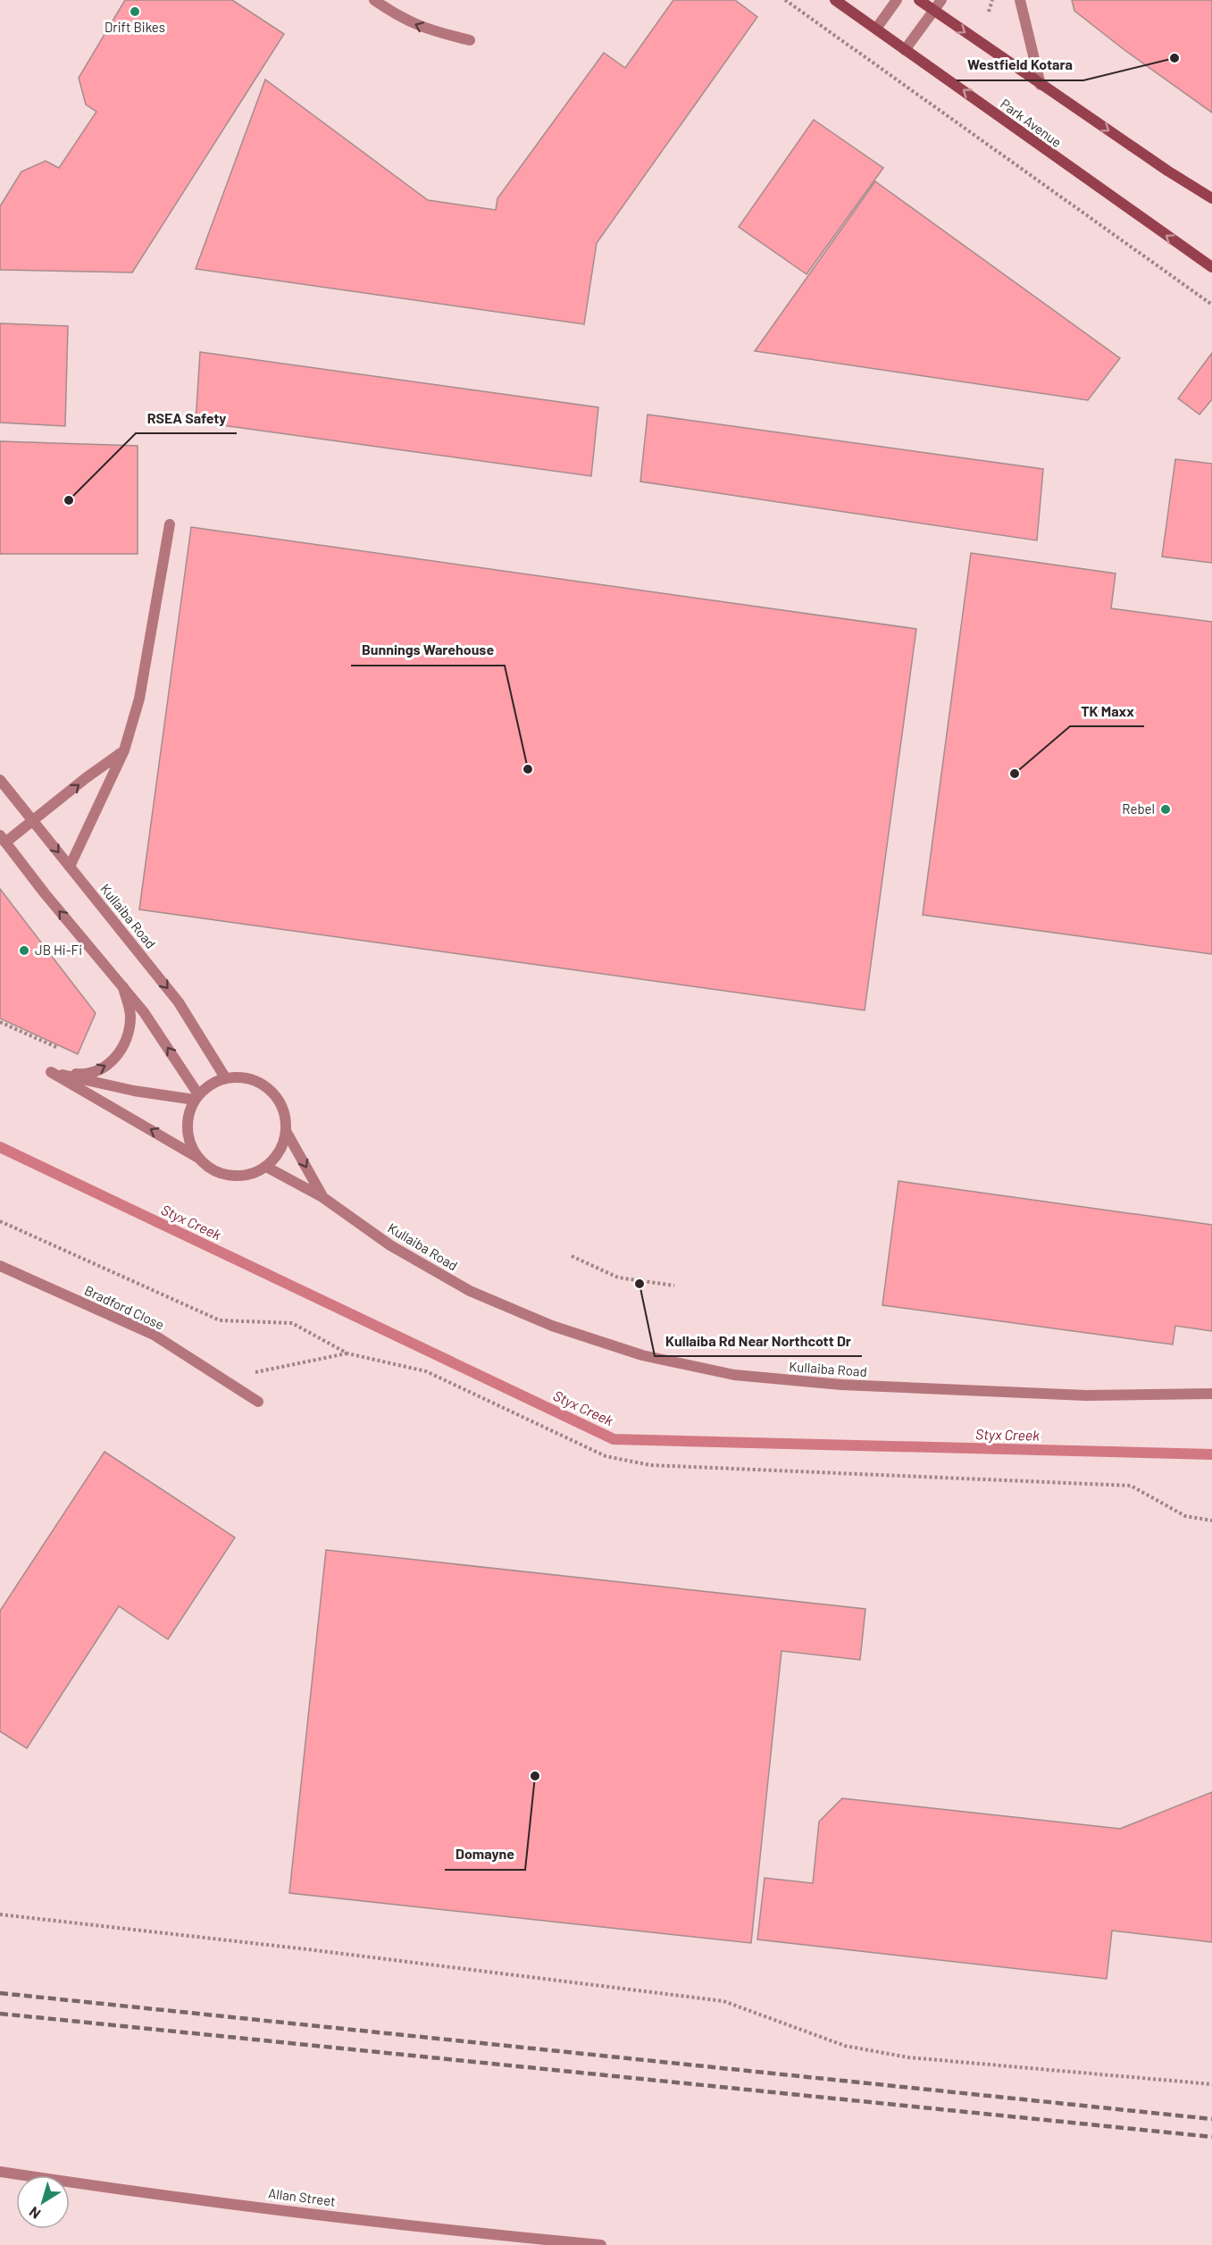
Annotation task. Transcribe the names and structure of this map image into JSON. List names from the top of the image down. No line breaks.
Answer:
{"streets":{"main road":["Park Avenue"],"street":["Kullaiba Road","Bradford Close","Allan Street"]},"water":["Styx Creek"],"places":["Drift Bikes","Westfield Kotara","RSEA Safety","Bunnings Warehouse","TK Maxx","Rebel","JB Hi-Fi","Kullaiba Rd Near Northcott Dr","Domayne"],"north":"bottom left"}
